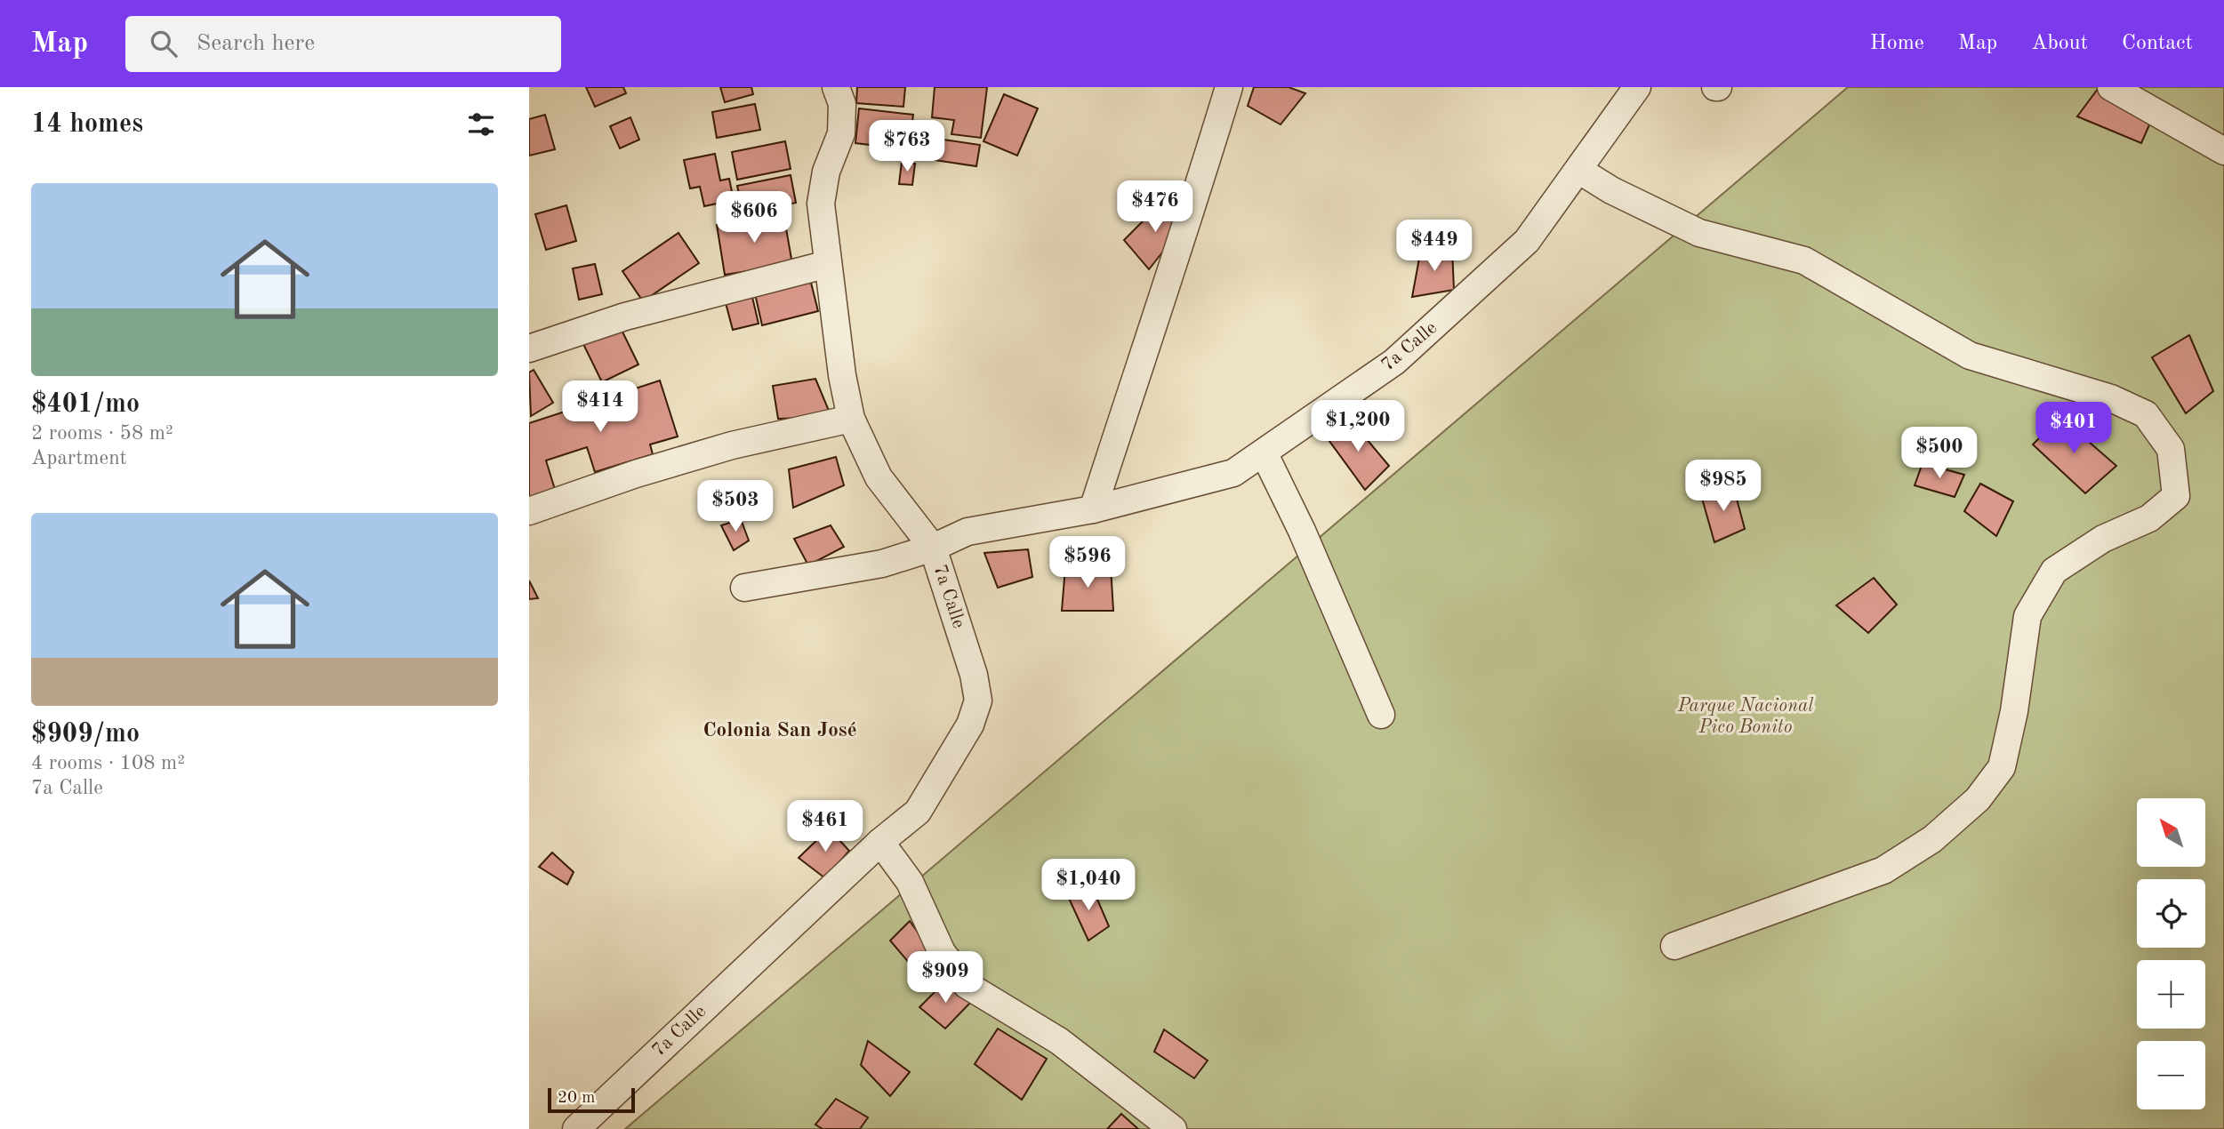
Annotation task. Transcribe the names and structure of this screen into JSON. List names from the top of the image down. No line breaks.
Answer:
{"streets":{"street":["7a Calle"]},"districts":["Colonia San José"],"parks":["Parque Nacional Pico Bonito"],"scale_bar":"20 m","north":"top left","page":{"header":"Map","search":"Search here","nav":["Home","Map","About","Contact"],"heading":"14 homes","price":["$763","$476","$606","$449","$414","$1,200","$401","$500","$985","$503","$596","$461","$1,040","$909"],"list":[{"name":"$401/mo","note":"2 rooms · 58 m² · Apartment"},{"name":"$909/mo","note":"4 rooms · 108 m² · 7a Calle"}],"map_buttons":["+","−"],"scale":"20 m"}}
